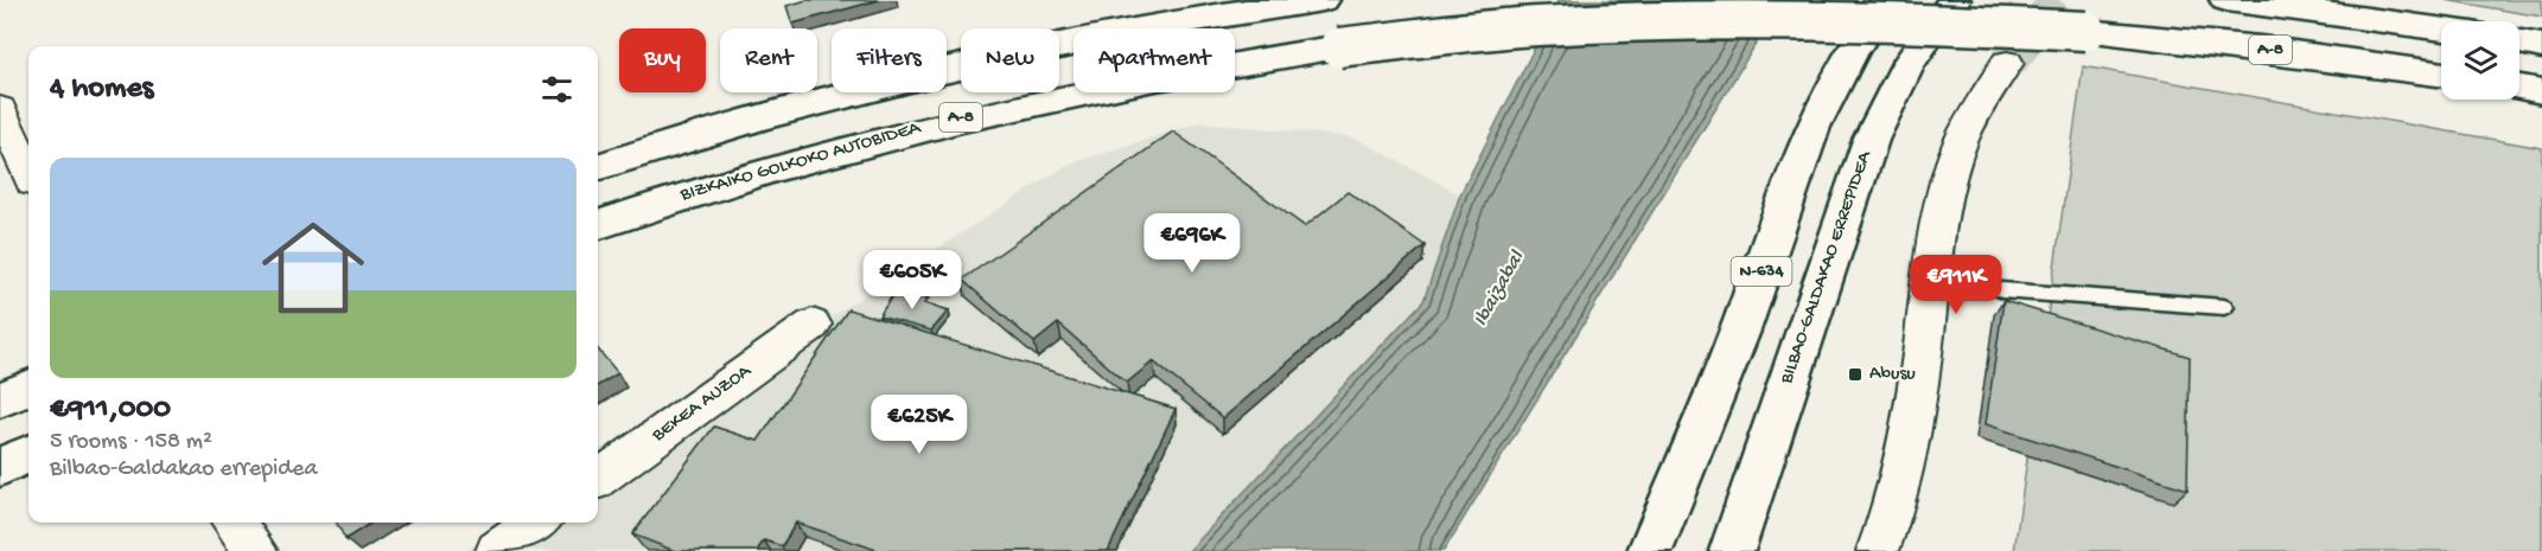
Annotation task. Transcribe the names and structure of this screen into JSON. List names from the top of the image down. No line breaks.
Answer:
{"streets":{"highway":["A-8","BIZKAIKO GOLKOKO AUTOBIDEA","BILBAO-GALDAKAO ERREPIDEA","N-634"],"street":["BEKEA AUZOA"]},"water":["Ibaizabal"],"places":{"transit":["Abusu"]},"page":{"chip":["Buy","Rent","Filters","New","Apartment"],"heading":"4 homes","list":[{"name":"€911,000","note":"5 rooms · 158 m² · Bilbao-Galdakao errepidea"}],"price":["€696K","€605K","€911K","€625K"]}}
